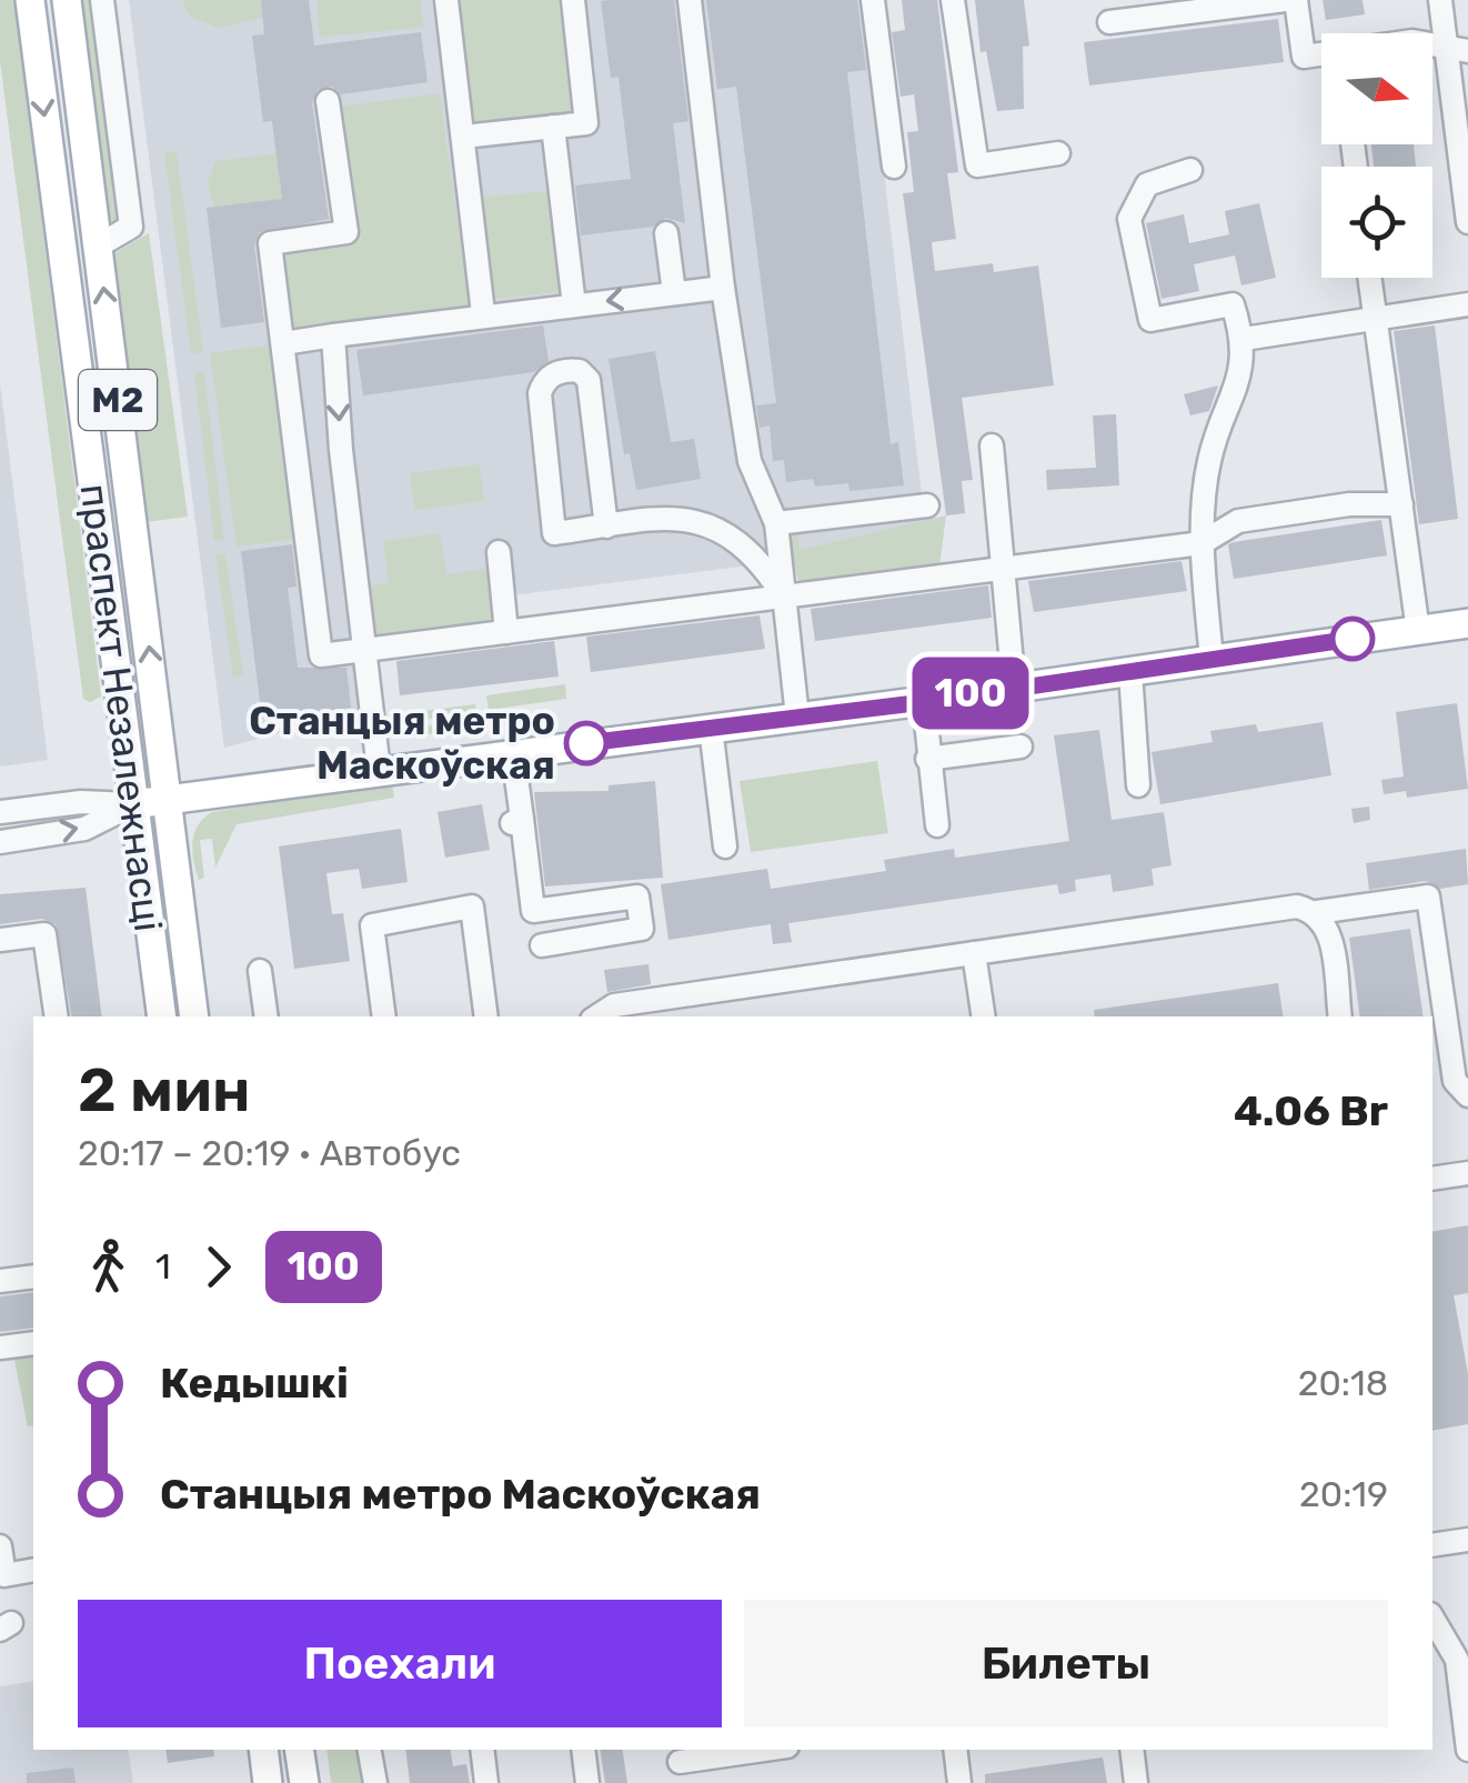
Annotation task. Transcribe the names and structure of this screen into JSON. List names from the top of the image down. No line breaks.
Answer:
{"streets":{"main road":["М2","праспект Незалежнасці"]},"places":["Станцыя метро Маскоўская"],"lines":["bus line 100"],"north":"right","page":{"on_map":"100","heading":["2 мин","20:17 – 20:19 · Автобус","4.06 Br"],"legs":["1","100"],"list":[{"name":"Кедышкі","value":"20:18"},{"name":"Станцыя метро Маскоўская","value":"20:19"}],"buttons":["Поехали","Билеты"]}}
